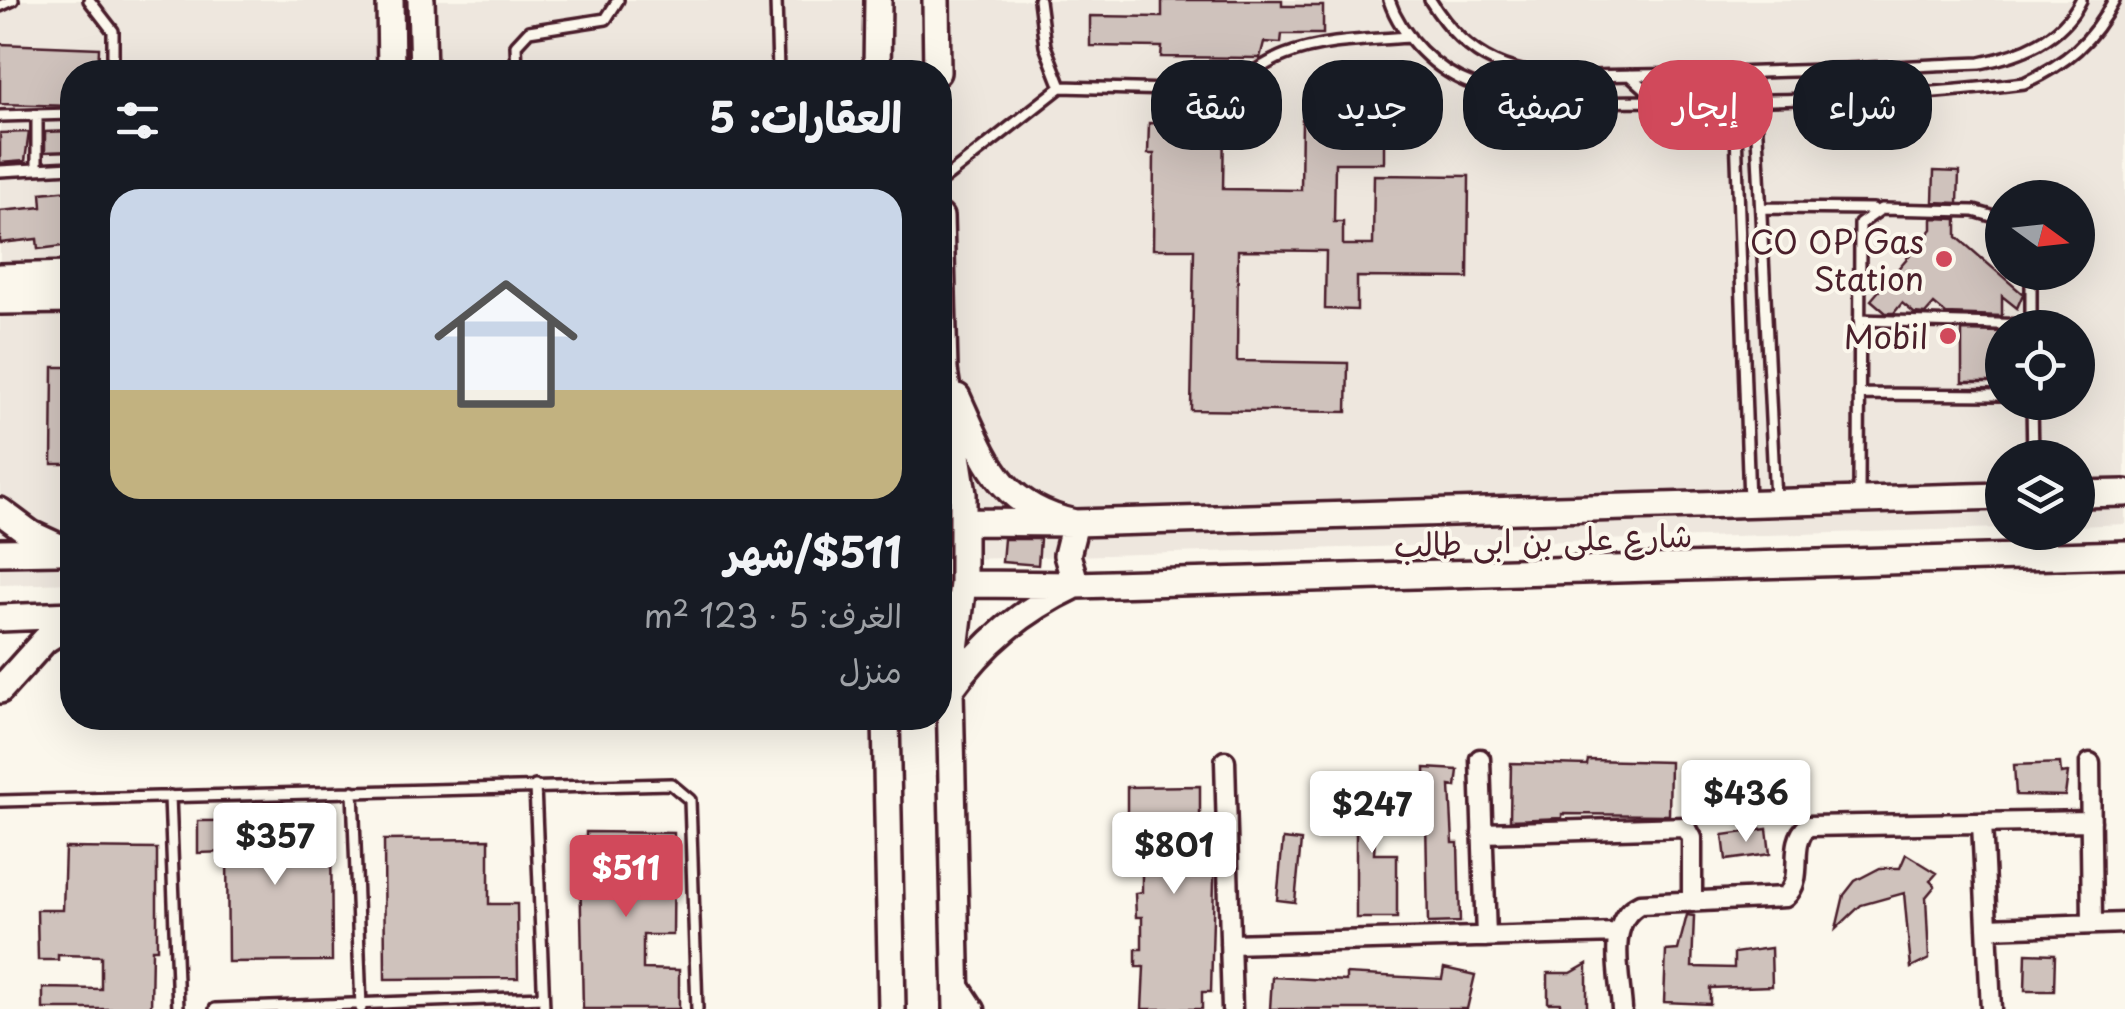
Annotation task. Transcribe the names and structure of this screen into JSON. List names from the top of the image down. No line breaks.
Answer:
{"streets":{"street":["شارع على بن ابى طالب"]},"places":["CO OP Gas Station","Mobil"],"north":"right","page":{"chip":["شراء","إيجار","تصفية","جديد","شقة"],"heading":"العقارات: 5","list":[{"name":"$511/شهر","note":"الغرف: 5 · 123 m² · منزل"}],"price":["$436","$247","$357","$801","$511"]}}
